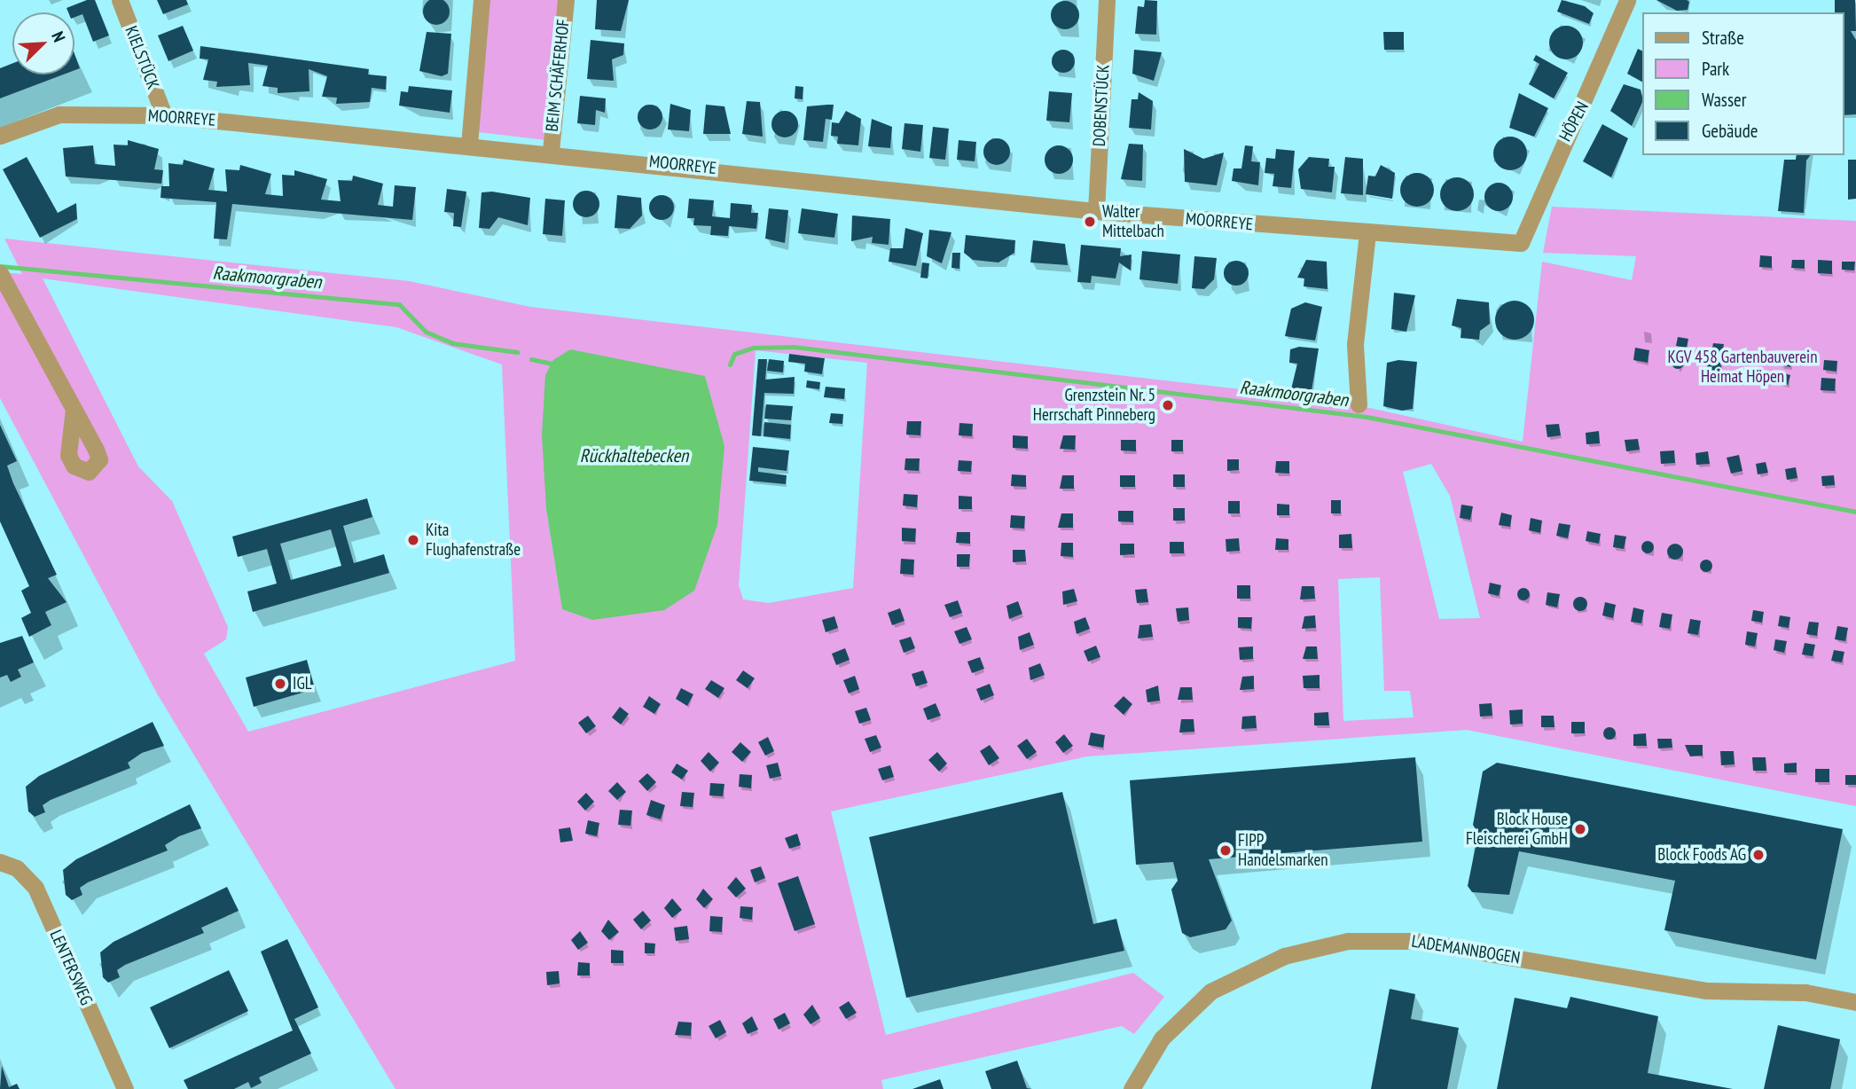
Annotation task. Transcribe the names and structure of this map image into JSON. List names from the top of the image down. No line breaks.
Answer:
{"streets":{"street":["KIELSTÜCK","BEIM SCHÄFERHOF","DOBENSTÜCK","MOORREYE","HÖPEN","LADEMANNBOGEN","LENTERSWEG"]},"crossings":[["KIELSTÜCK","MOORREYE"],["BEIM SCHÄFERHOF","MOORREYE"],["DOBENSTÜCK","MOORREYE"],["MOORREYE","HÖPEN"]],"water":["Raakmoorgraben","Rückhaltebecken"],"parks":["KGV 458 Gartenbauverein Heimat Höpen"],"places":["Walter Mittelbach","Grenzstein Nr. 5 Herrschaft Pinneberg","Kita Flughafenstraße","IGL","Block House Fleischerei GmbH","FIPP Handelsmarken","Block Foods AG"],"legend":["Straße","Park","Wasser","Gebäude"],"north":"top right"}
